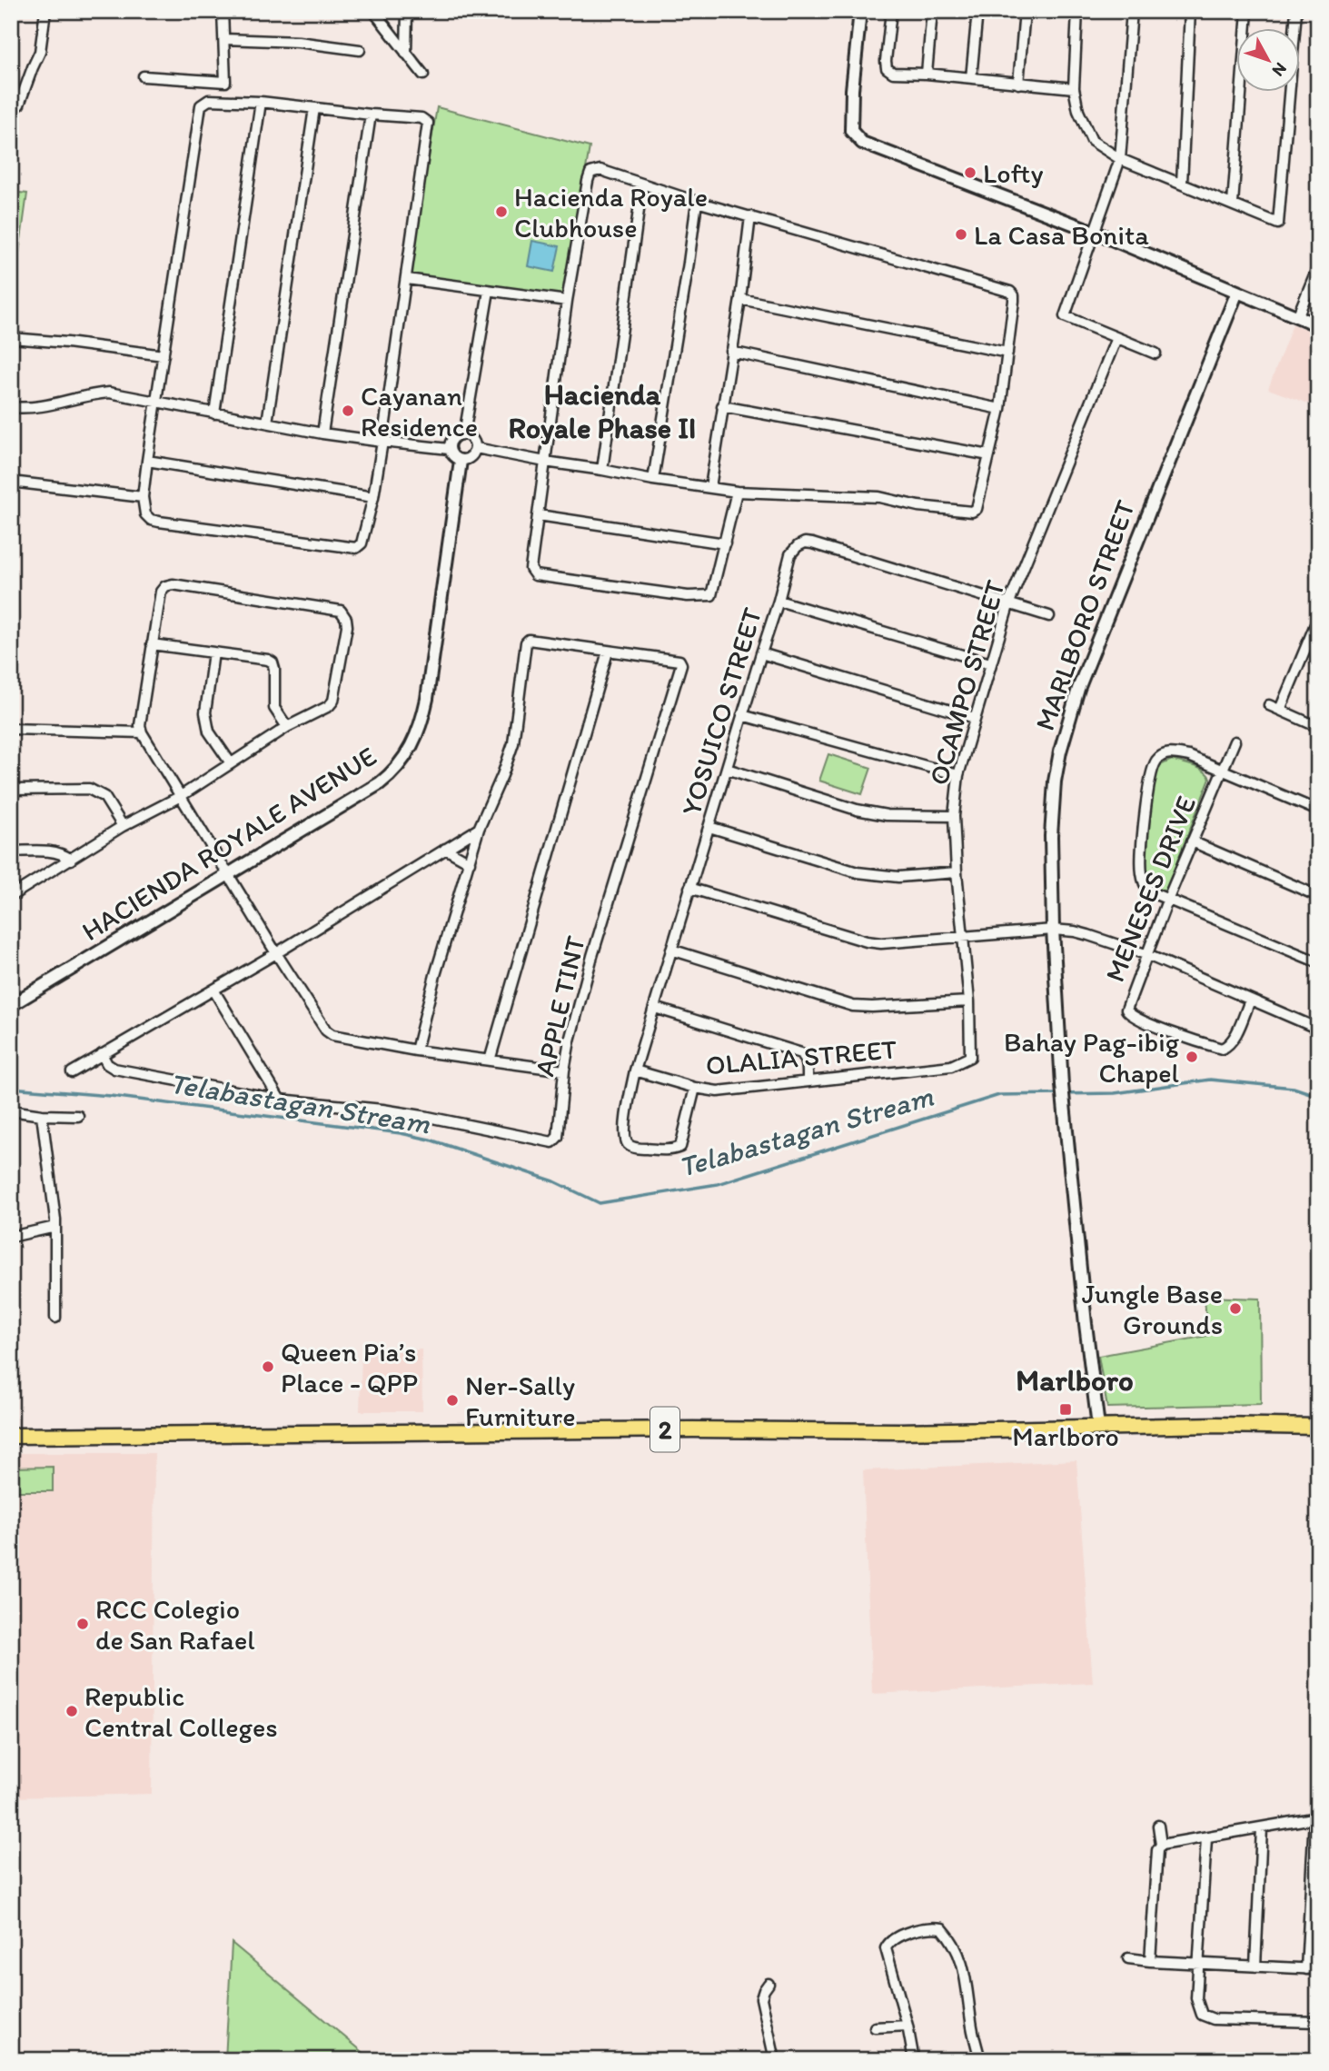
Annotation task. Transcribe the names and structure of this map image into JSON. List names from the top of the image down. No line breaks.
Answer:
{"streets":{"highway":["2"],"street":["MARLBORO STREET","OCAMPO STREET","YOSUICO STREET","HACIENDA ROYALE AVENUE","MENESES DRIVE","APPLE TINT","OLALIA STREET"]},"crossings":[["MARLBORO STREET","2"],["OCAMPO STREET","YOSUICO STREET"],["OCAMPO STREET","OLALIA STREET"],["YOSUICO STREET","OLALIA STREET"]],"districts":["Hacienda Royale Phase II","Marlboro"],"water":["Telabastagan Stream"],"places":{"other":["Lofty","Hacienda Royale Clubhouse","La Casa Bonita","Cayanan Residence","Bahay Pag-ibig Chapel","Jungle Base Grounds","Queen Pia’s Place - QPP","Ner-Sally Furniture","RCC Colegio de San Rafael","Republic Central Colleges"],"transit":["Marlboro"]},"north":"bottom right"}
